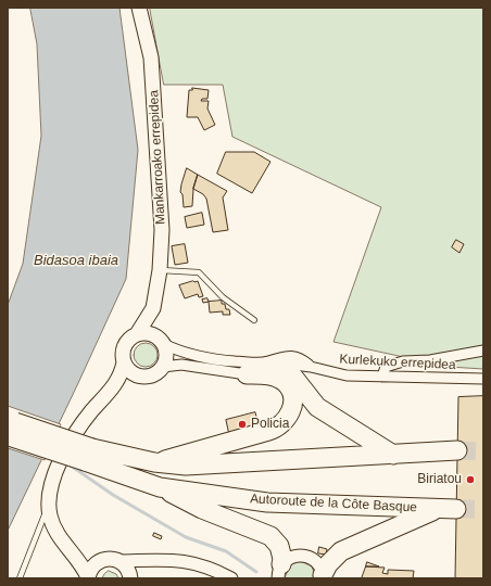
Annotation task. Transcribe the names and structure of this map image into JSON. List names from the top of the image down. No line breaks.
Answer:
{"streets":{"highway":["Autoroute de la Côte Basque"],"main road":["Mankarroako errepidea"],"street":["Kurlekuko errepidea"]},"water":["Bidasoa ibaia"],"places":["Policia","Biriatou"]}
